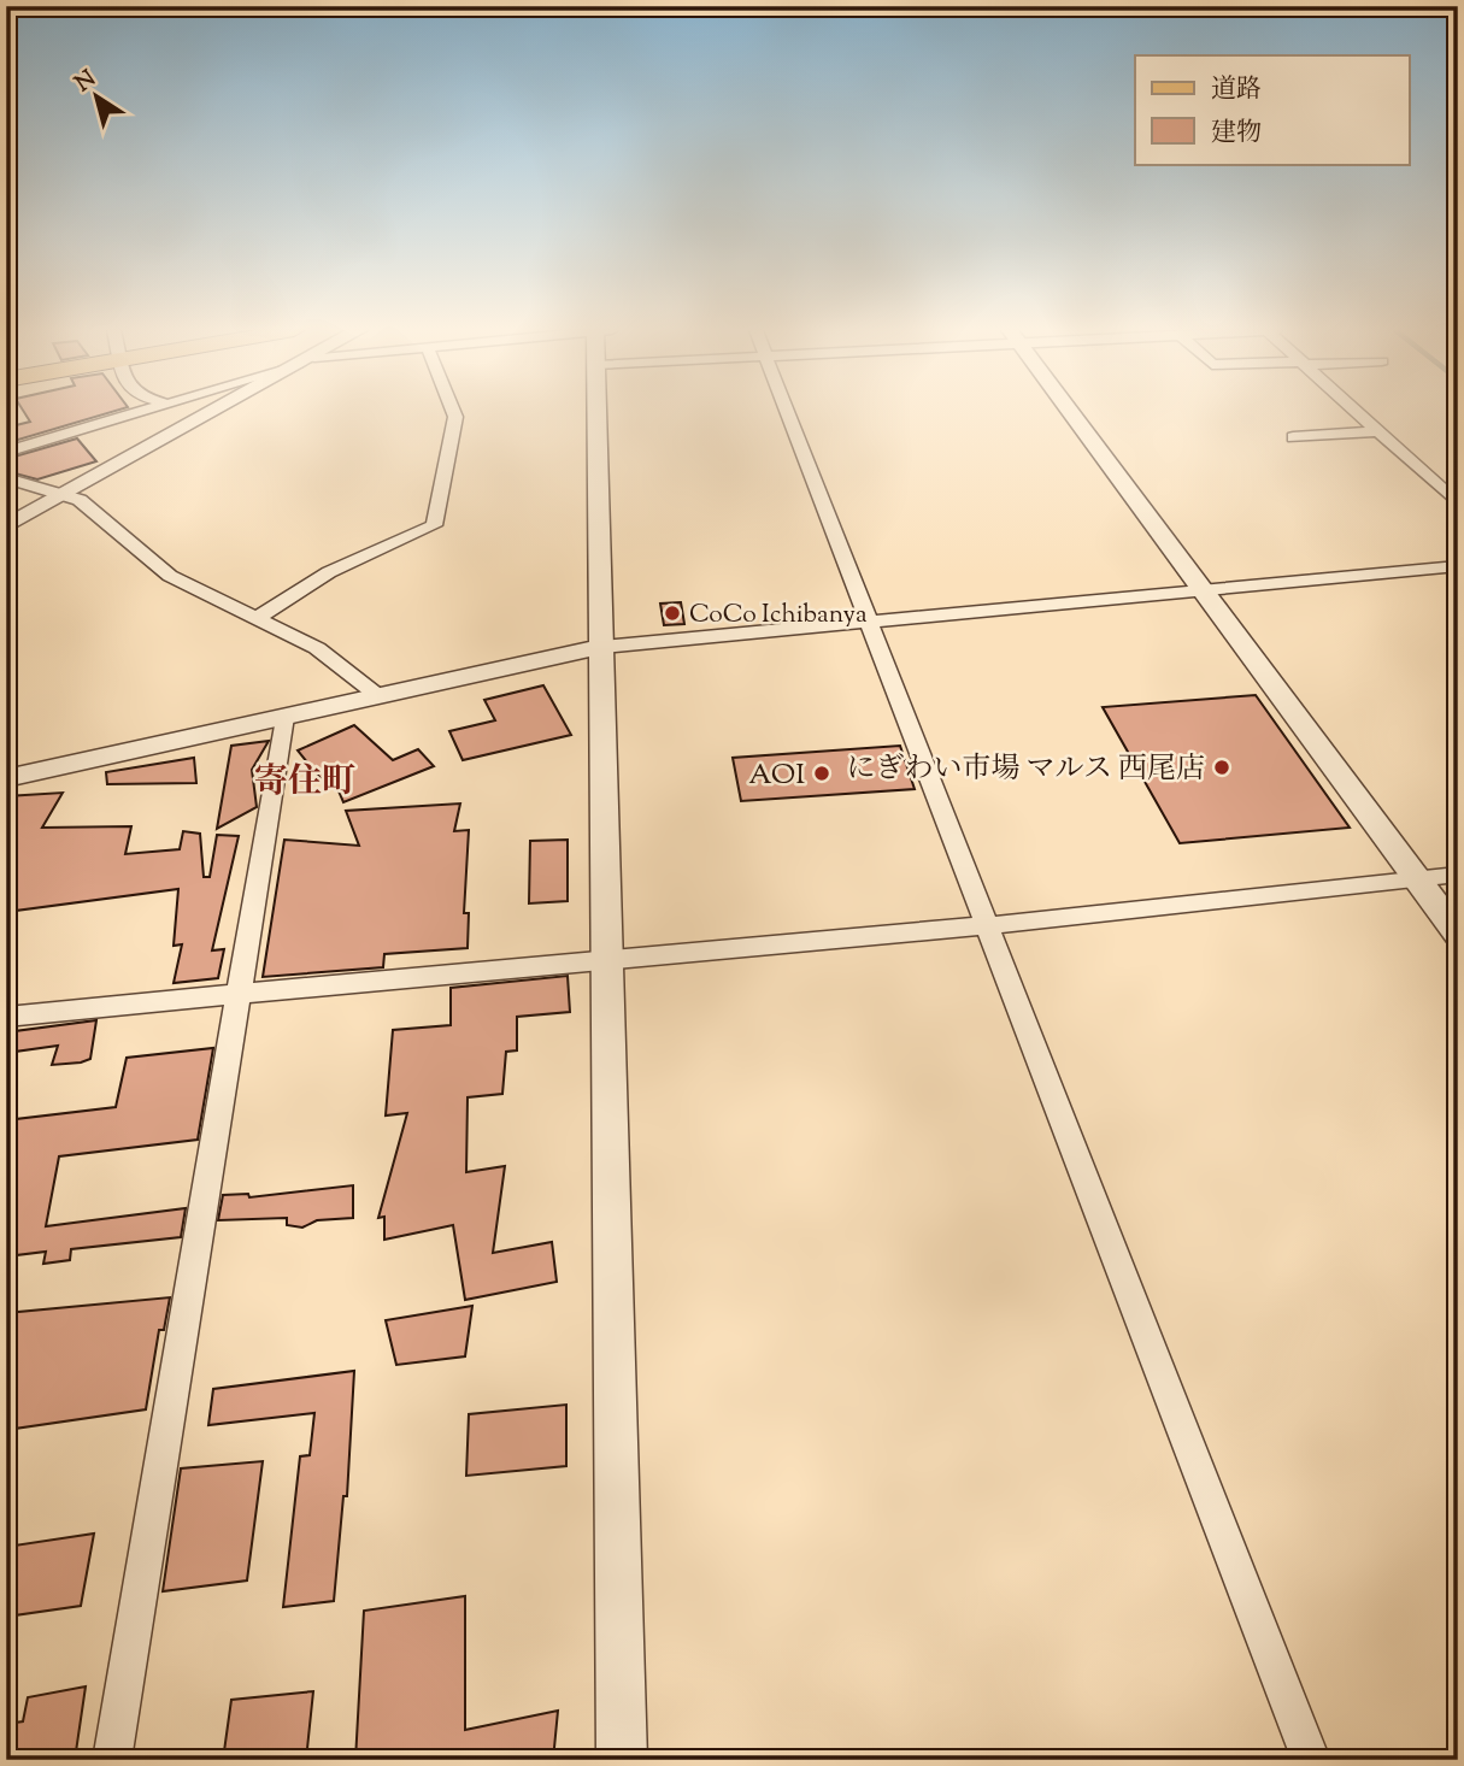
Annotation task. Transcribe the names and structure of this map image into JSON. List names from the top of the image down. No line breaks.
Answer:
{"districts":["寄住町"],"places":["CoCo Ichibanya","にぎわい市場 マルス 西尾店","AOI"],"legend":["道路","建物"],"north":"top left"}
